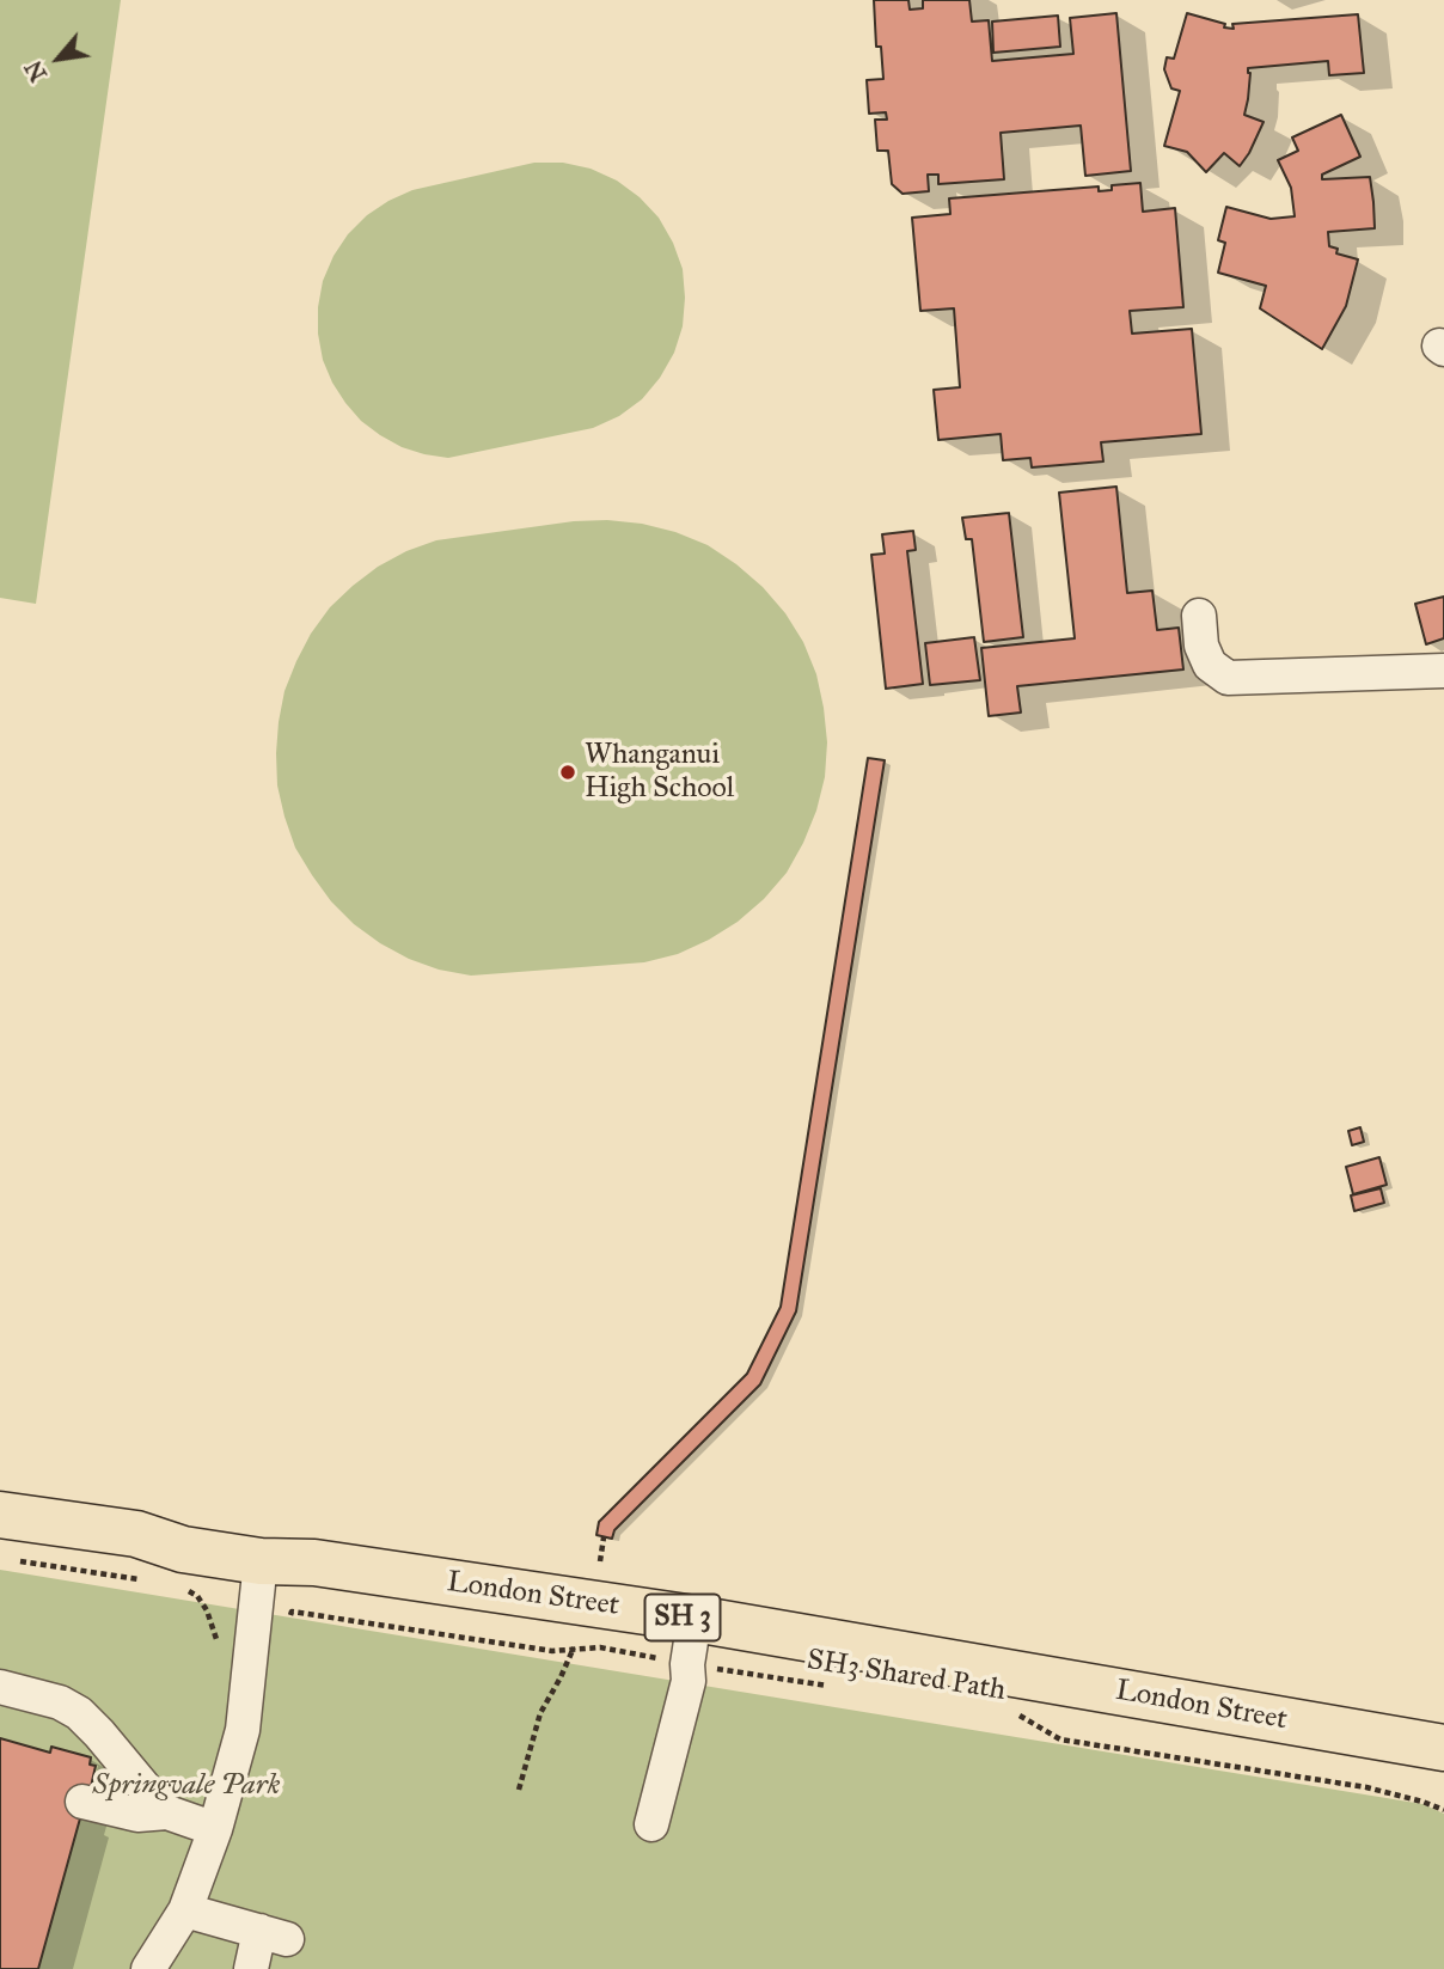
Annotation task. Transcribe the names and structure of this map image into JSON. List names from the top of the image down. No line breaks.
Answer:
{"streets":{"highway":["London Street","SH 3"],"path":["SH3 Shared Path"]},"parks":["Springvale Park"],"places":["Whanganui High School"],"north":"bottom left"}
